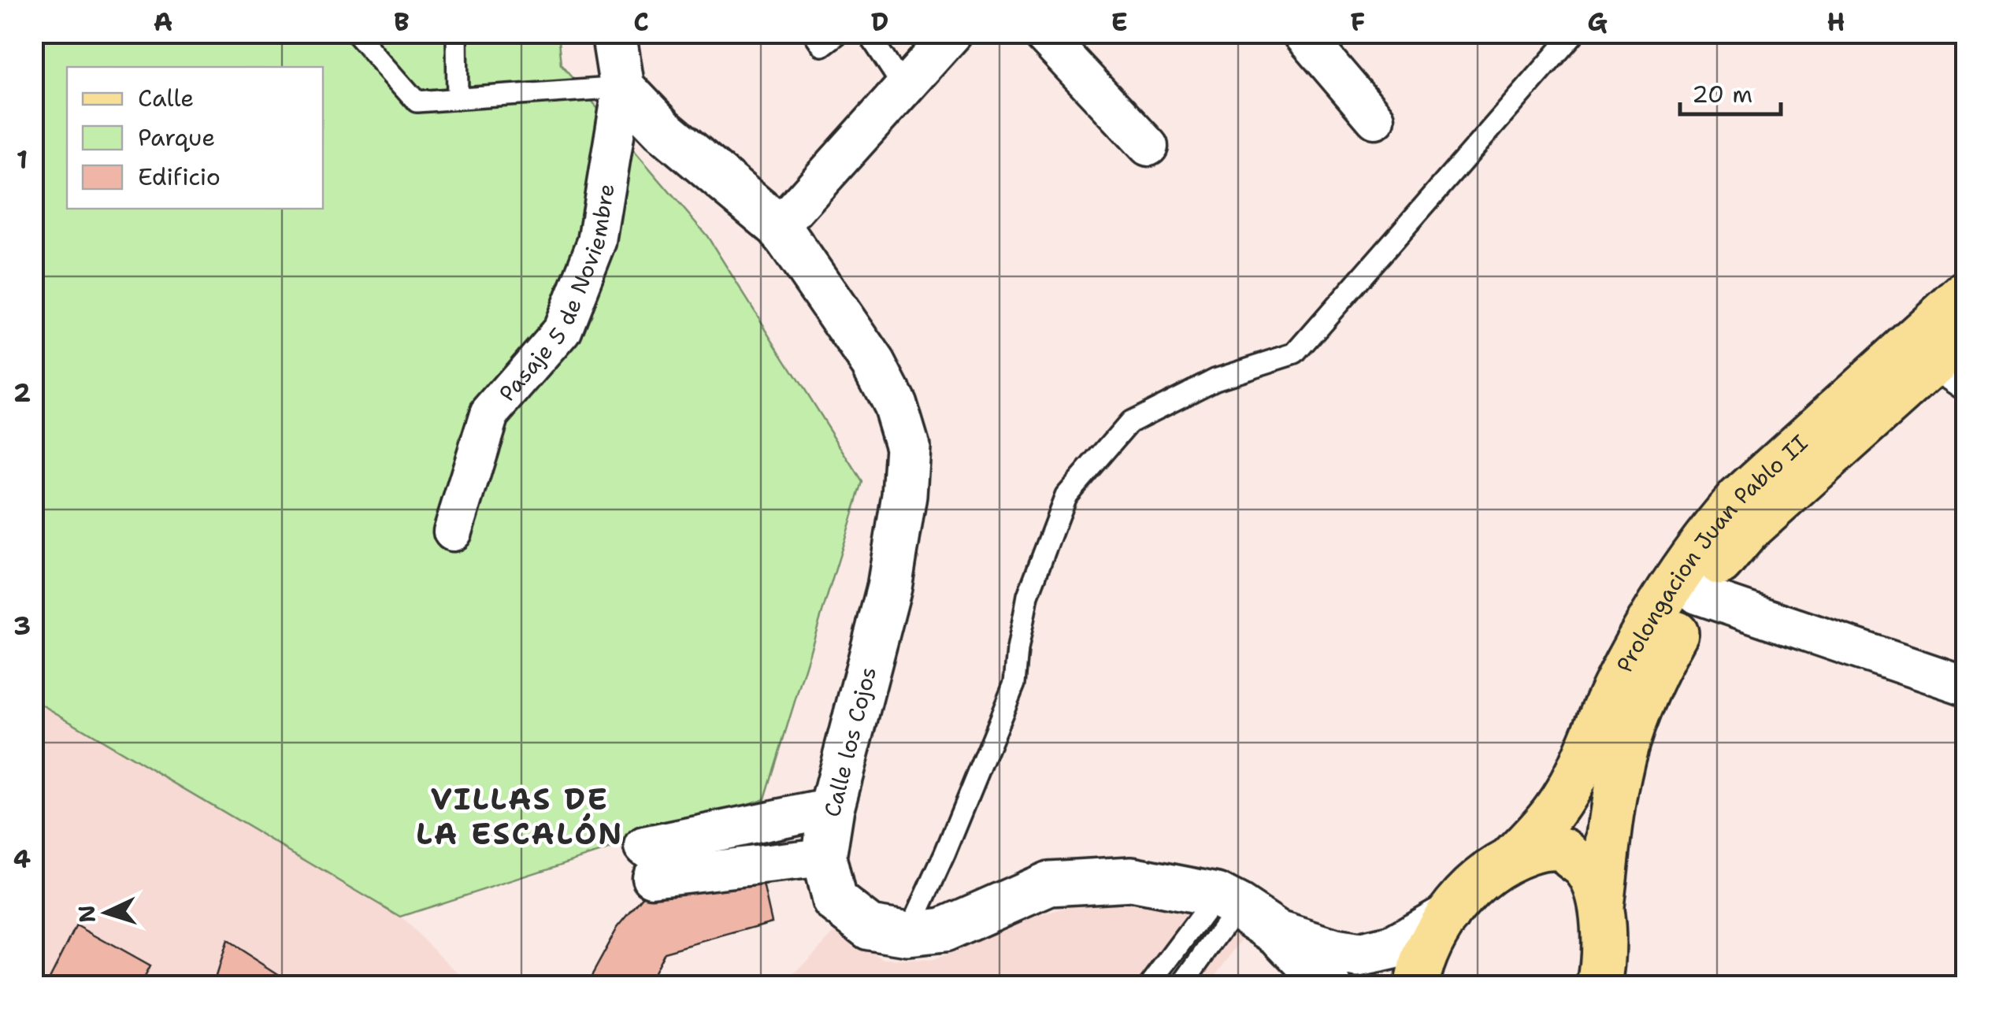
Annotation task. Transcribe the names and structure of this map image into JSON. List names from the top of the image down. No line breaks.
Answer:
{"streets":{"main road":["Prolongacion Juan Pablo II"],"street":["Pasaje 5 de Noviembre","Calle los Cojos"]},"crossings":[["Pasaje 5 de Noviembre","Calle los Cojos"]],"districts":["VILLAS DE LA ESCALÓN"],"legend":["Calle","Parque","Edificio"],"scale_bar":"20 m","north":"left","grid":{"columns":["A","B","C","D","E","F","G","H"],"rows":["1","2","3","4"]}}
